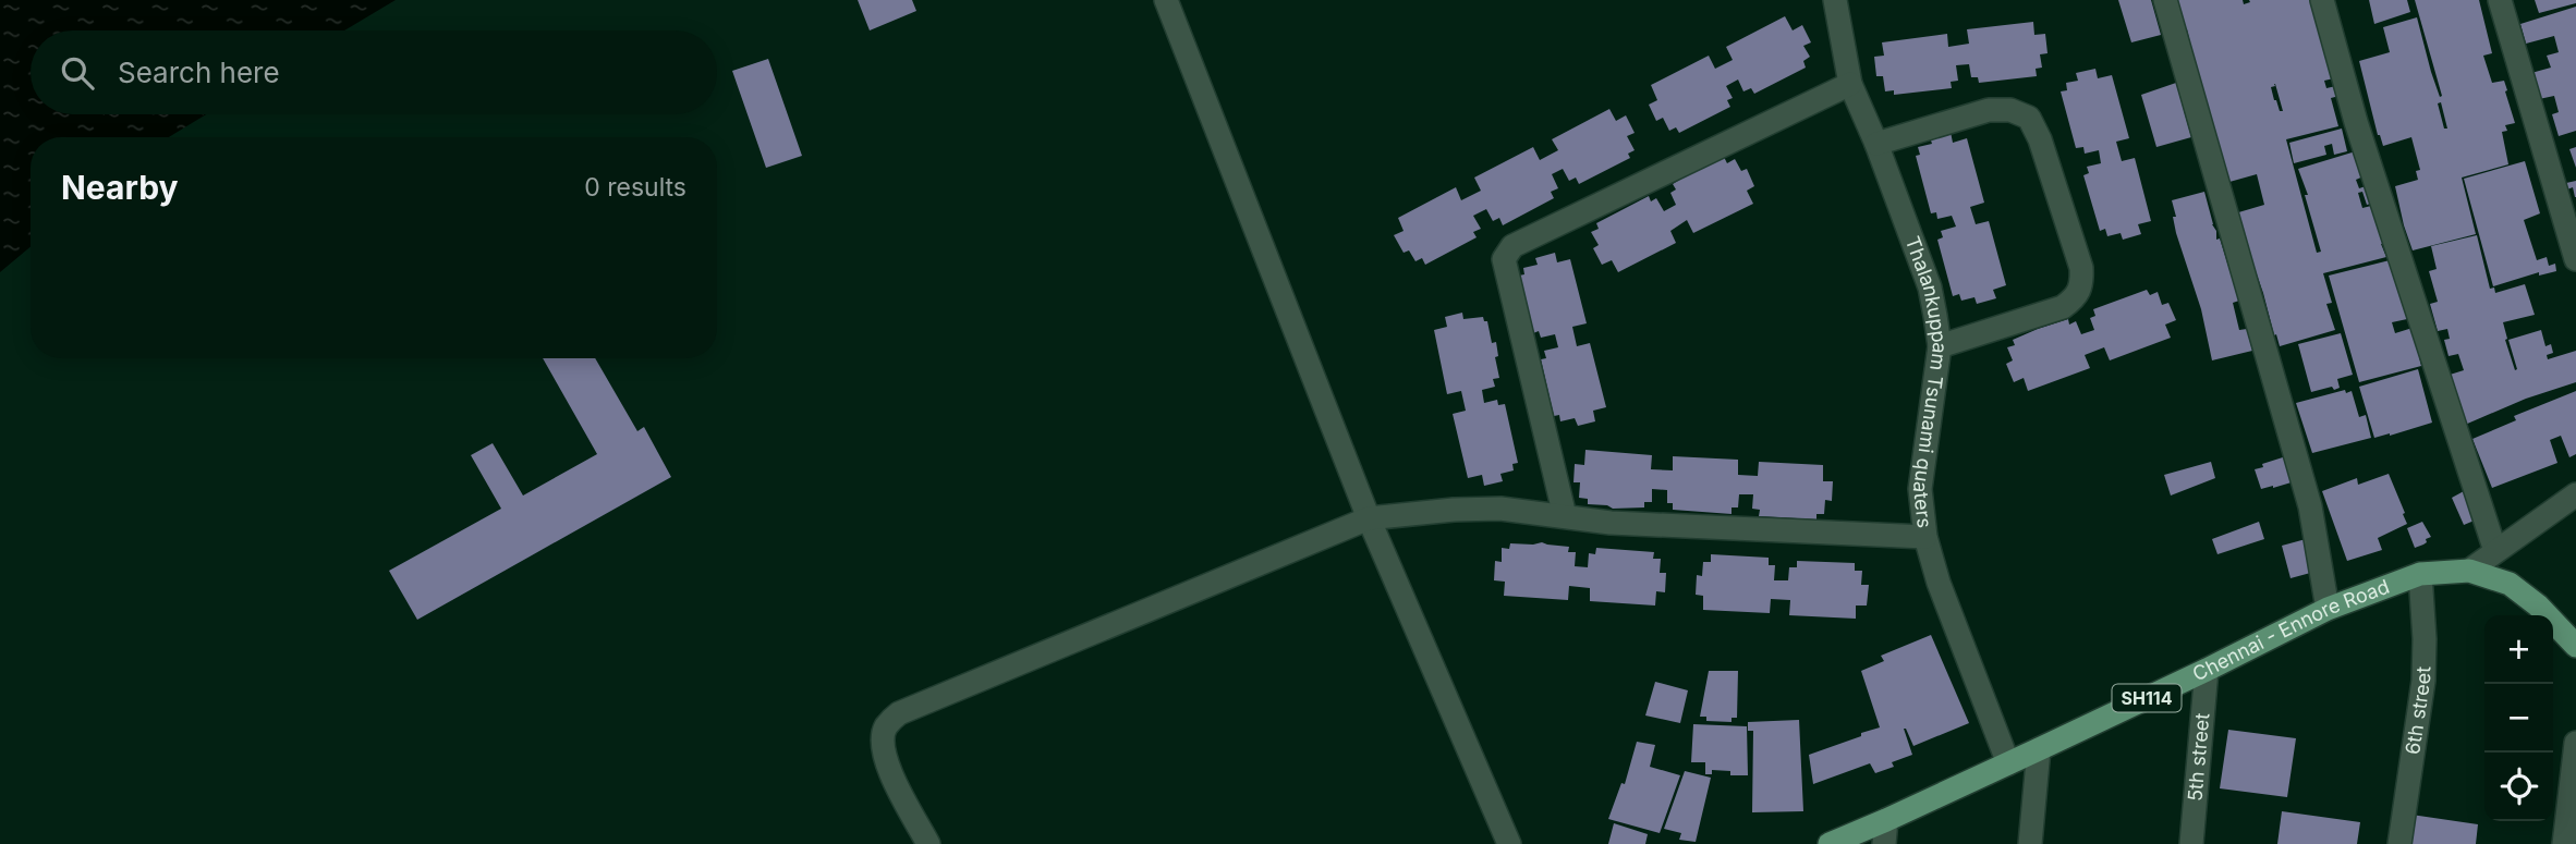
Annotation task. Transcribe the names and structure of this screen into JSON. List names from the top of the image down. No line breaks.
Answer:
{"streets":{"main road":["Chennai - Ennore Road","SH114"],"street":["Thalankuppam Tsunami quaters","6th street","5th street"]},"crossings":[["Thalankuppam Tsunami quaters","Chennai - Ennore Road"],["Chennai - Ennore Road","6th street"],["Chennai - Ennore Road","5th street"]],"page":{"search":"Search here","heading":["Nearby","0 results"],"map_buttons":["+","−"]}}
